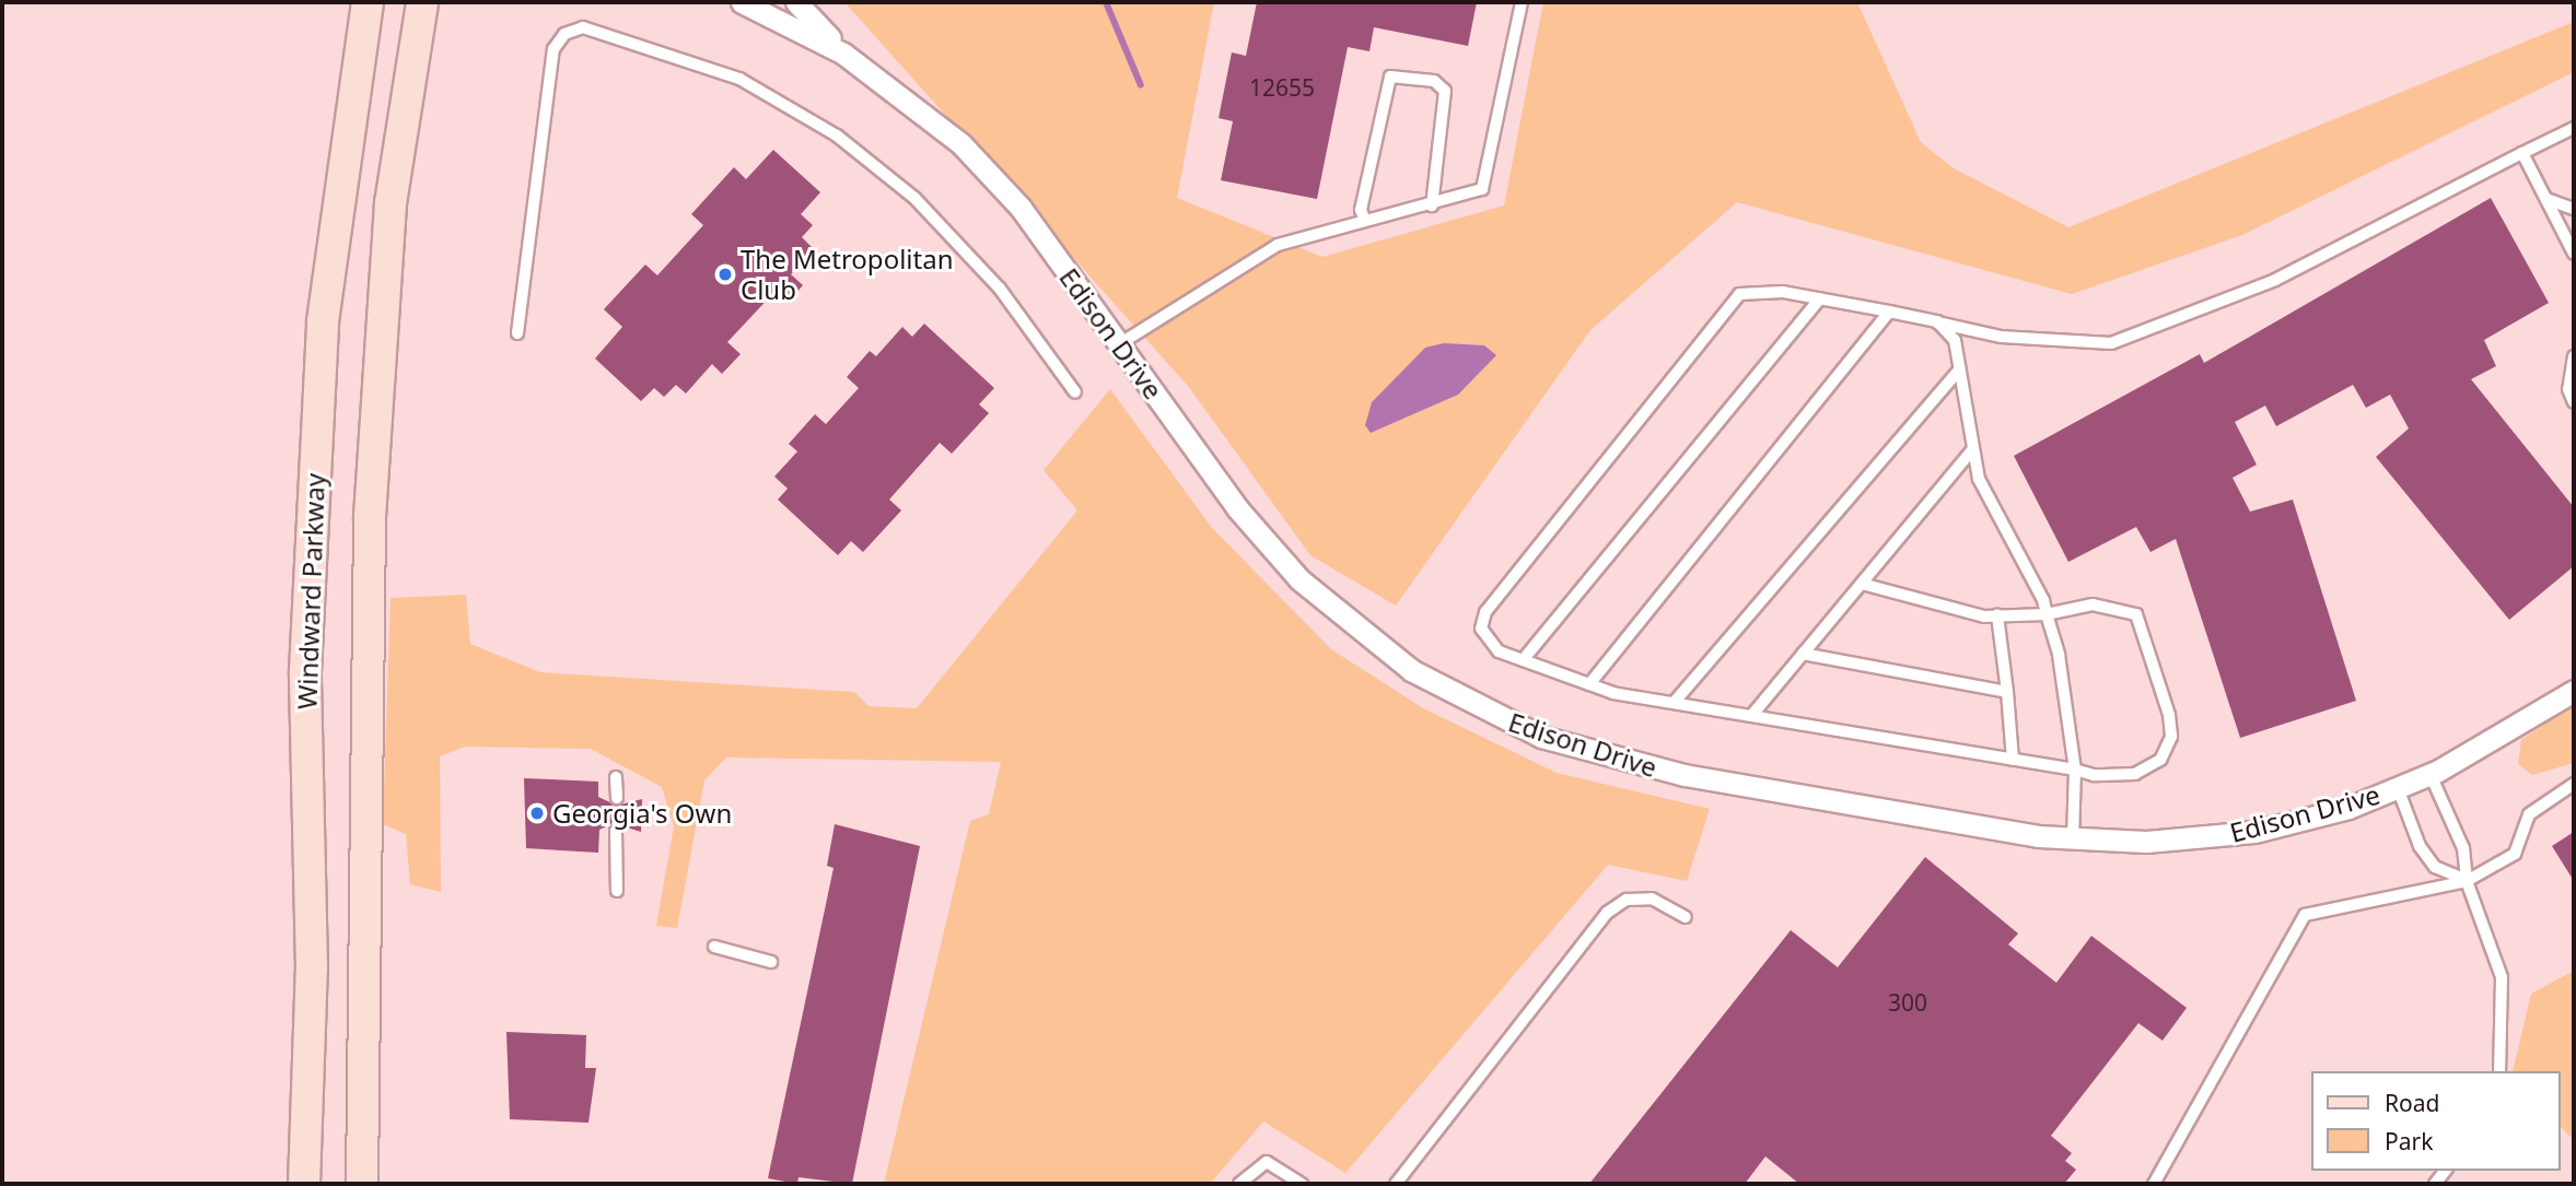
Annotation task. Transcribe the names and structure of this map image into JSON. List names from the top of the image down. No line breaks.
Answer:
{"streets":{"main road":["Windward Parkway"],"street":["Edison Drive"]},"places":["The Metropolitan Club","Georgia's Own"],"house_numbers":["12655","300"],"legend":["Road","Park"]}
